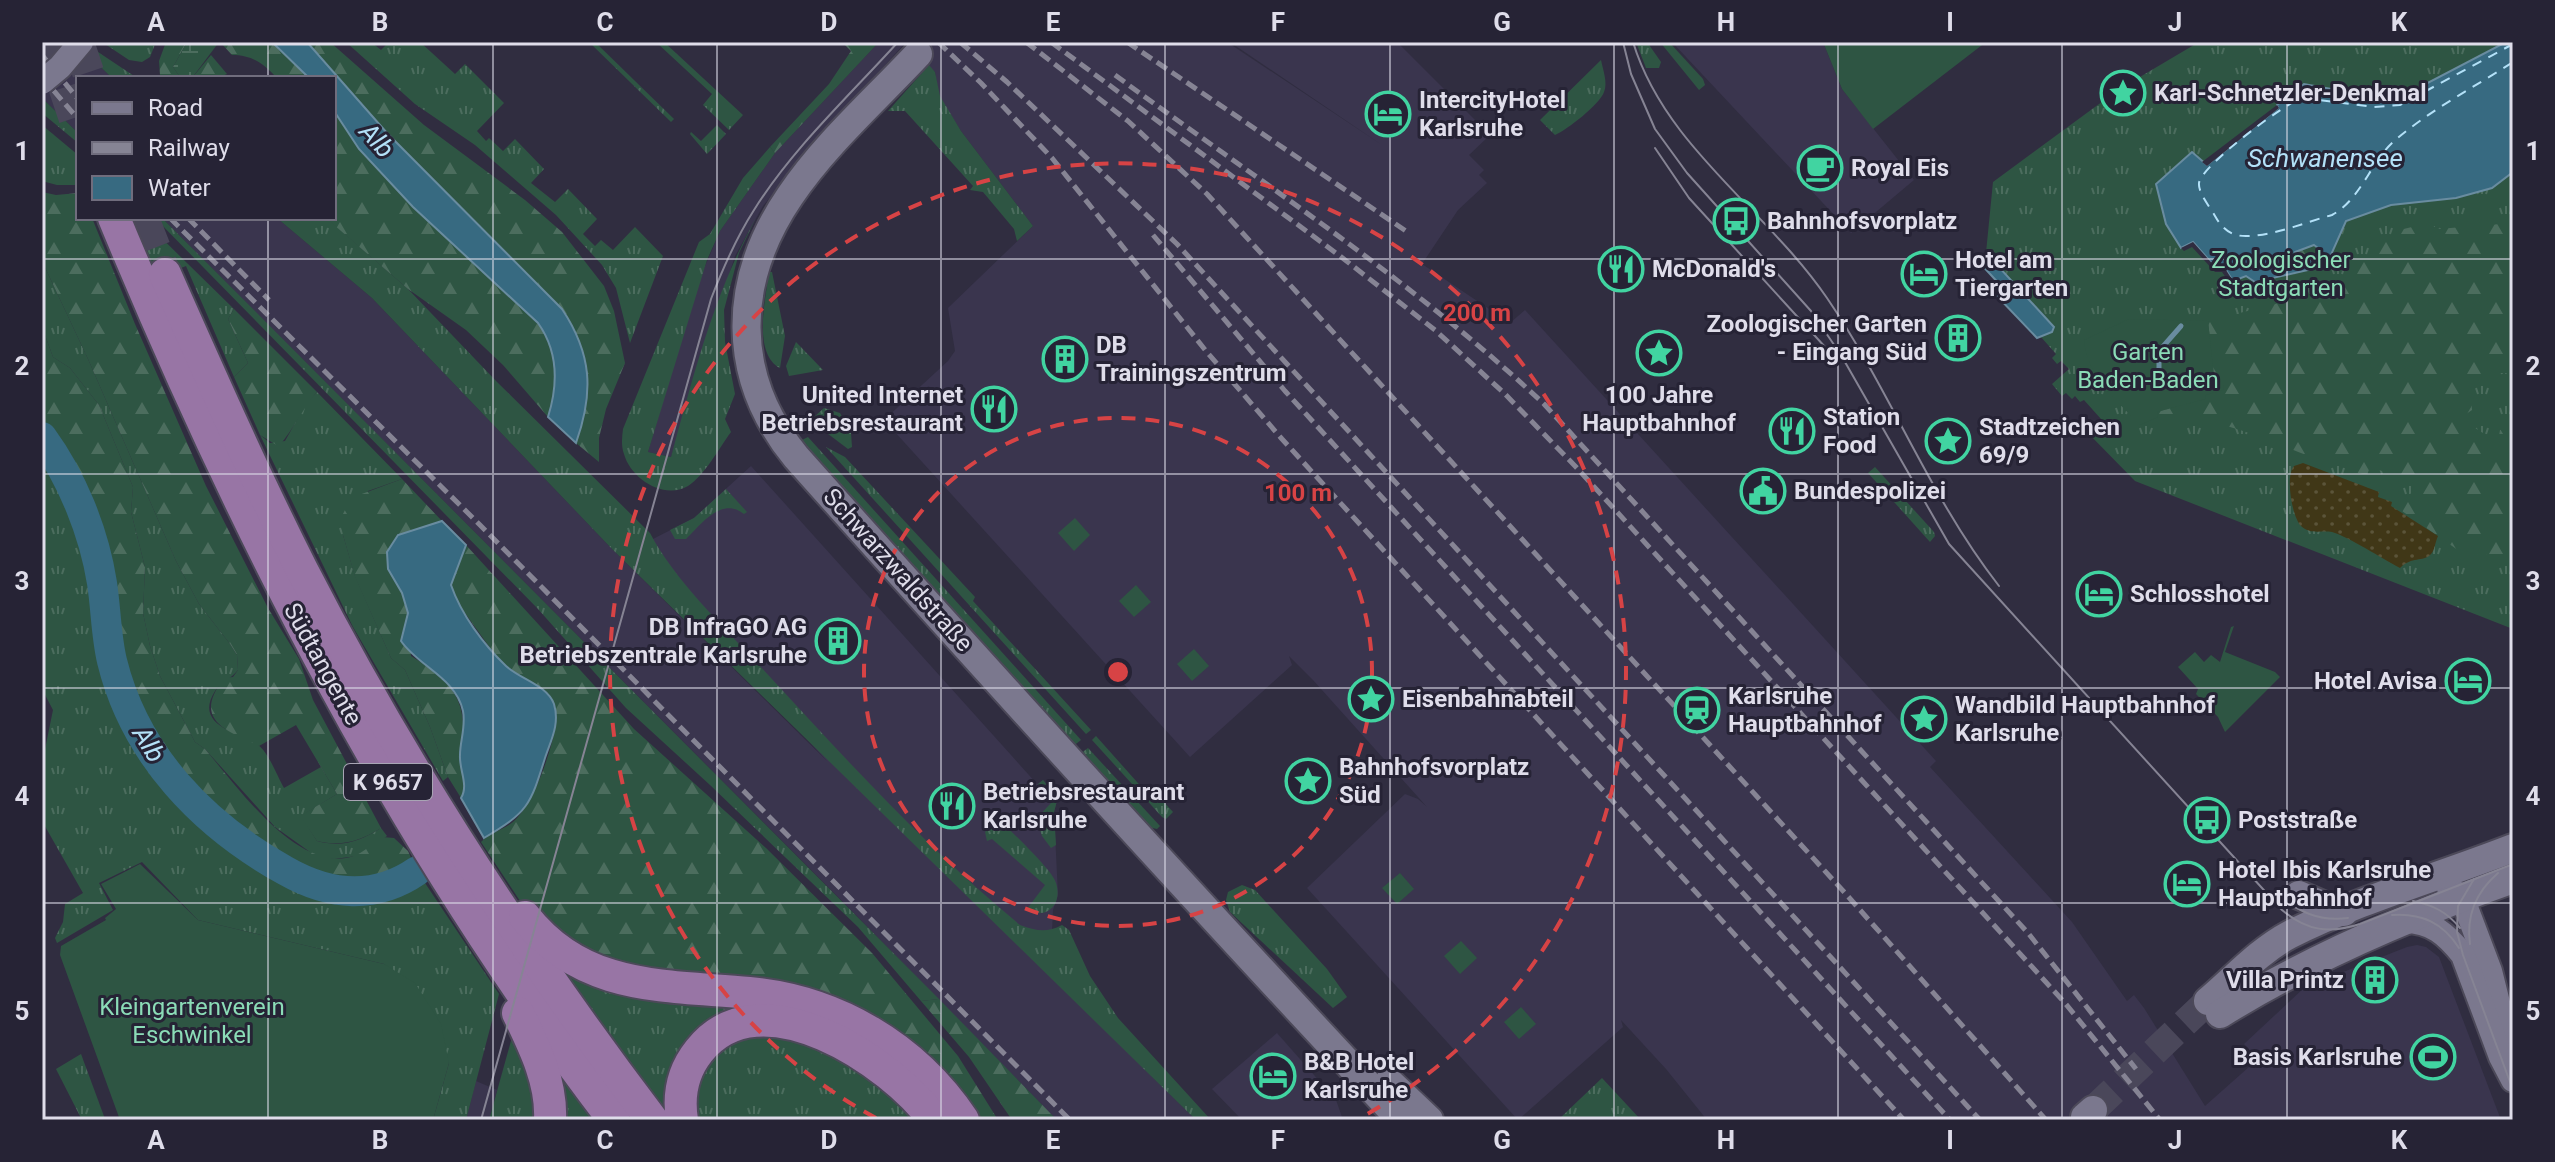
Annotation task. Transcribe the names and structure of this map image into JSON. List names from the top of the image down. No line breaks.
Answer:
{"streets":{"highway":["Südtangente","K 9657"],"main road":["Schwarzwaldstraße"]},"water":["Alb","Schwanensee"],"parks":["Zoologischer Stadtgarten","Garten Baden-Baden","Kleingartenverein Eschwinkel"],"places":{"place":["Karl-Schnetzler-Denkmal","100 Jahre Hauptbahnhof","Stadtzeichen 69/9","Eisenbahnabteil","Wandbild Hauptbahnhof Karlsruhe","Bahnhofsvorplatz Süd"],"hotel":["IntercityHotel Karlsruhe","Hotel am Tiergarten","Schlosshotel","Hotel Avisa","Hotel Ibis Karlsruhe Hauptbahnhof","B&B Hotel Karlsruhe"],"cafe":["Royal Eis"],"bus stop":["Bahnhofsvorplatz","Poststraße"],"restaurant":["McDonald's","United Internet Betriebsrestaurant","Station Food","Betriebsrestaurant Karlsruhe"],"building":["Zoologischer Garten - Eingang Süd","DB Trainingszentrum","DB InfraGO AG Betriebszentrale Karlsruhe","Villa Printz"],"public building":["Bundespolizei"],"station":["Karlsruhe Hauptbahnhof"],"sports":["Basis Karlsruhe"]},"legend":["Road","Railway","Water"],"grid":{"columns":["A","B","C","D","E","F","G","H","I","J","K"],"rows":["1","2","3","4","5"]},"rings":["200 m","100 m"]}
